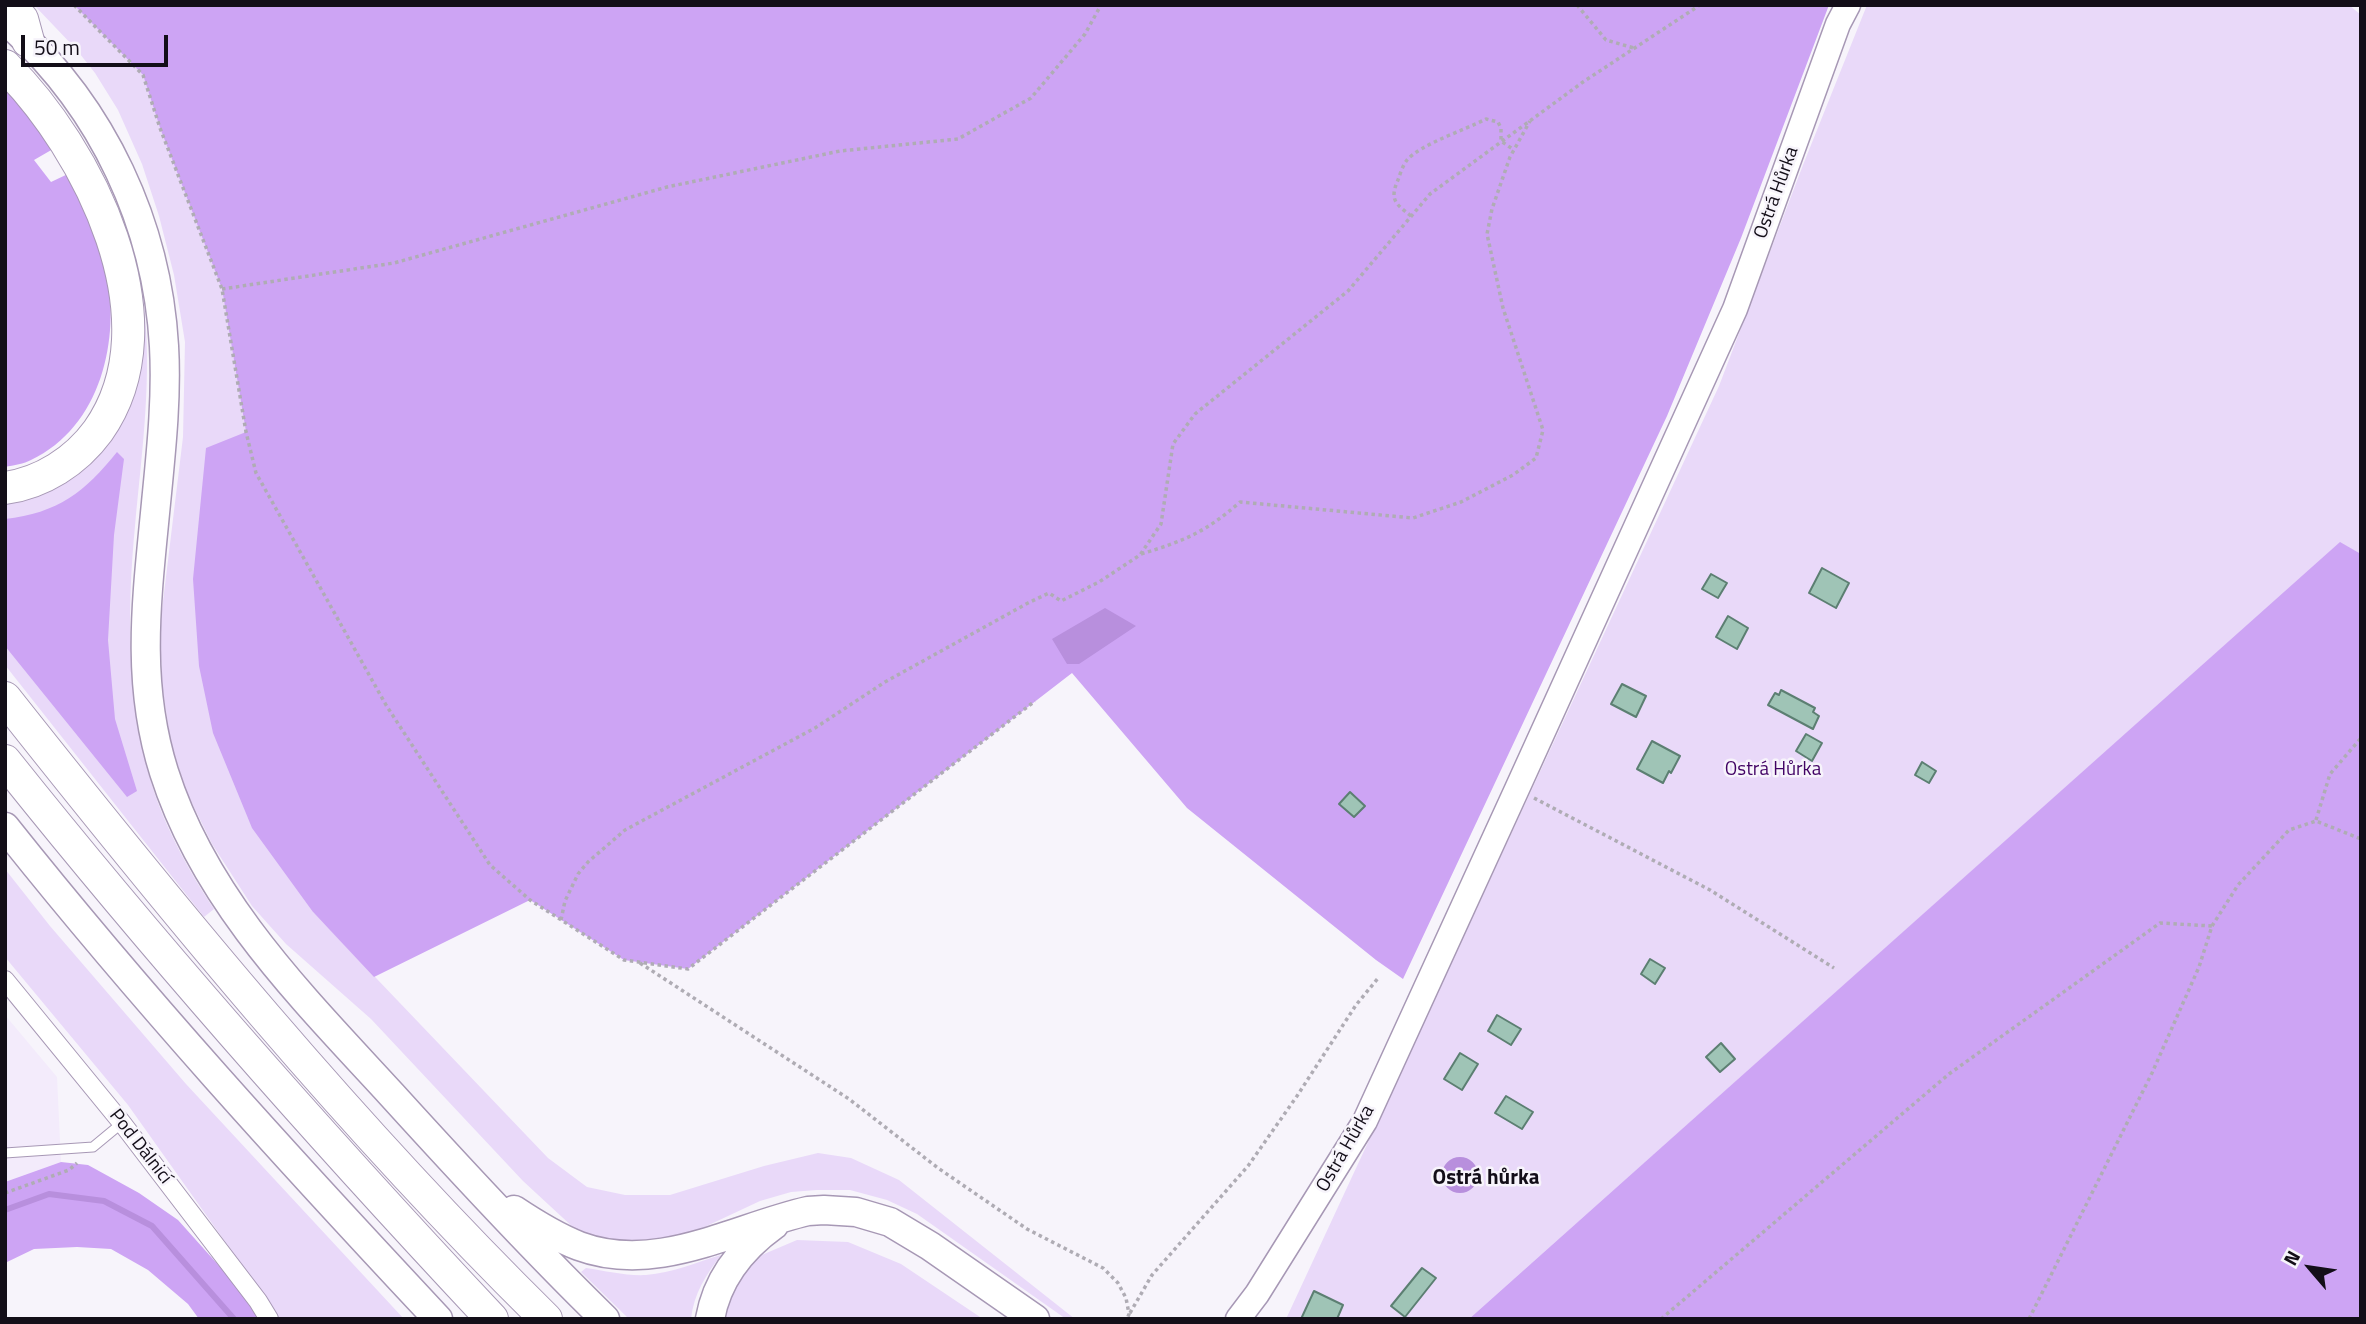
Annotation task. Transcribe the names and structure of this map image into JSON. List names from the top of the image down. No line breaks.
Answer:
{"streets":{"main road":["Ostrá Hůrka"],"street":["Pod Dálnicí"]},"districts":["Ostrá hůrka"],"parks":["Ostrá Hůrka"],"scale_bar":"50 m","north":"top left"}
